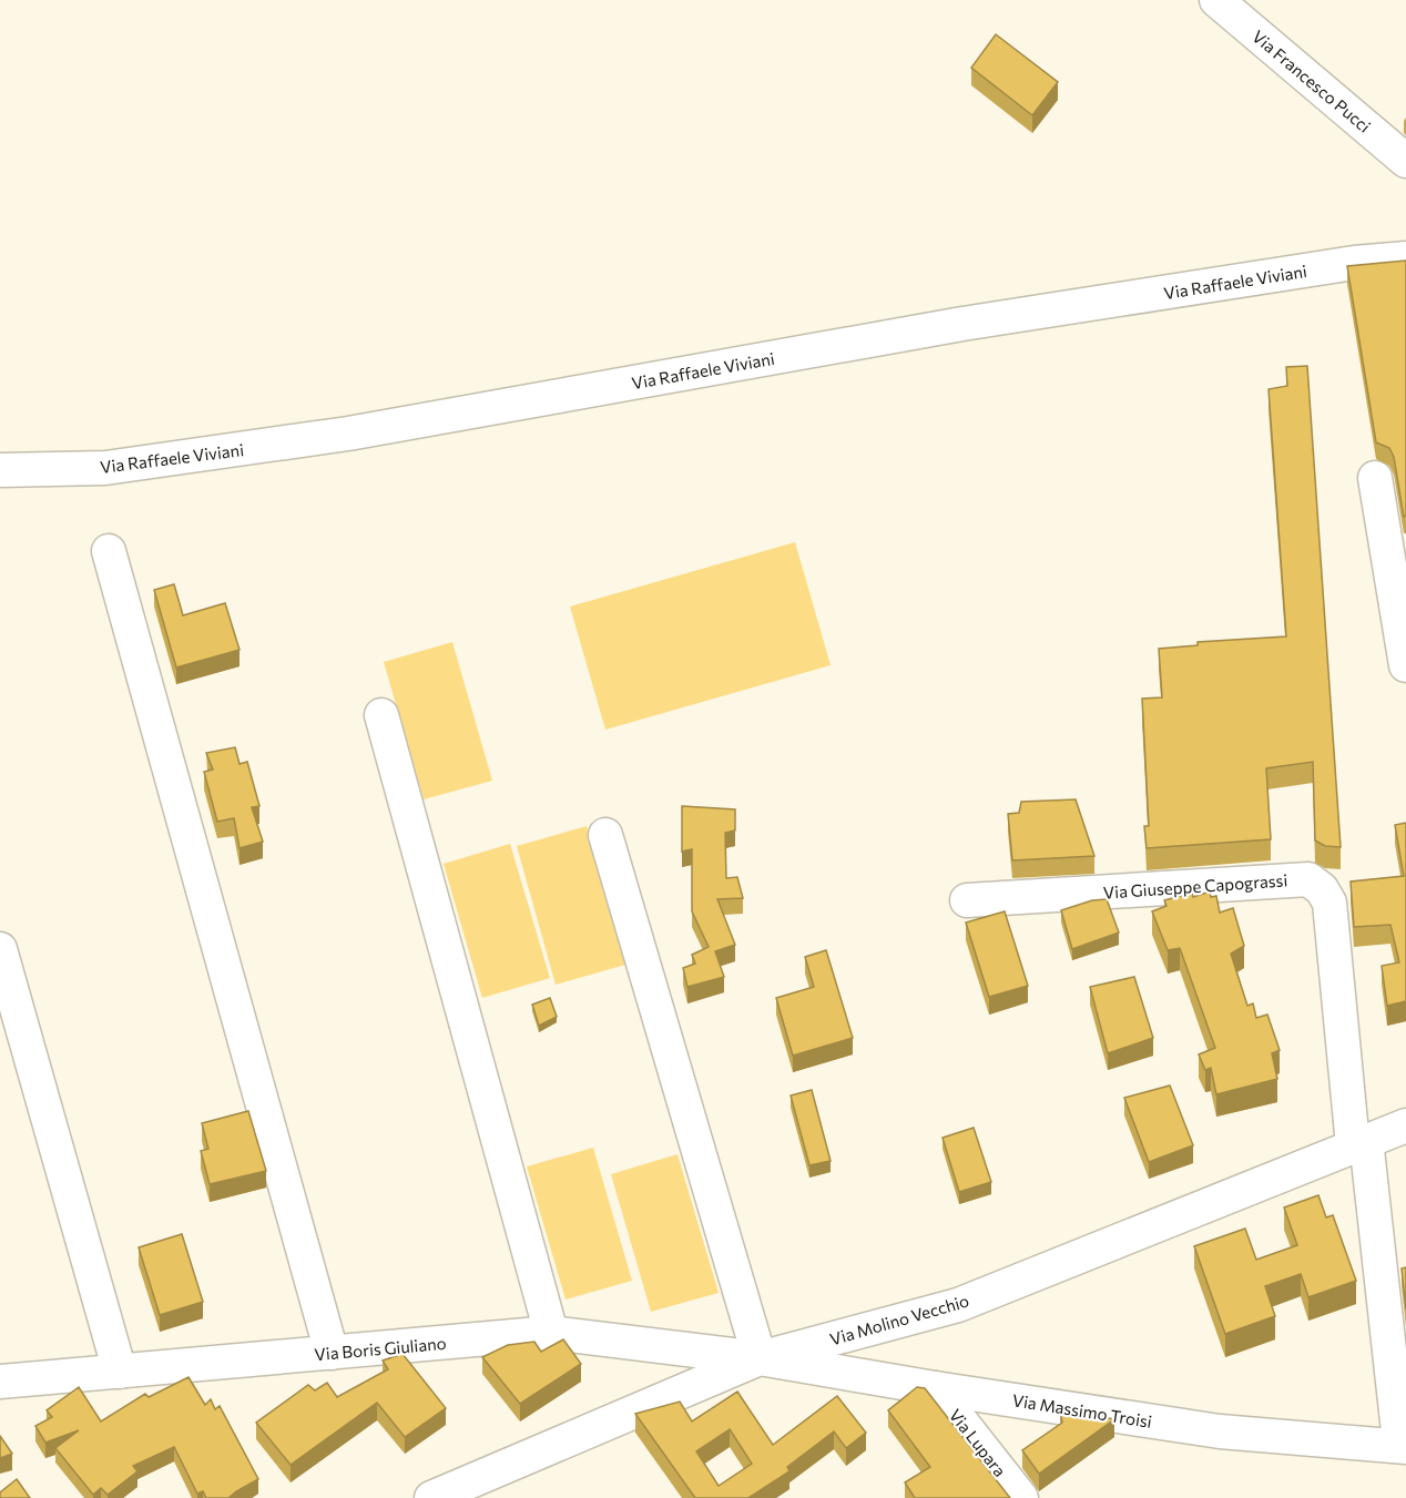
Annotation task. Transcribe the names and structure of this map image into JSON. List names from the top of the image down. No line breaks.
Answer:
{"streets":{"street":["Via Francesco Pucci","Via Raffaele Viviani","Via Giuseppe Capograssi","Via Molino Vecchio","Via Boris Giuliano","Via Massimo Troisi","Via Lupara"]},"crossings":[["Via Giuseppe Capograssi","Via Molino Vecchio"],["Via Molino Vecchio","Via Boris Giuliano"],["Via Molino Vecchio","Via Massimo Troisi"],["Via Boris Giuliano","Via Massimo Troisi"],["Via Massimo Troisi","Via Lupara"]]}
